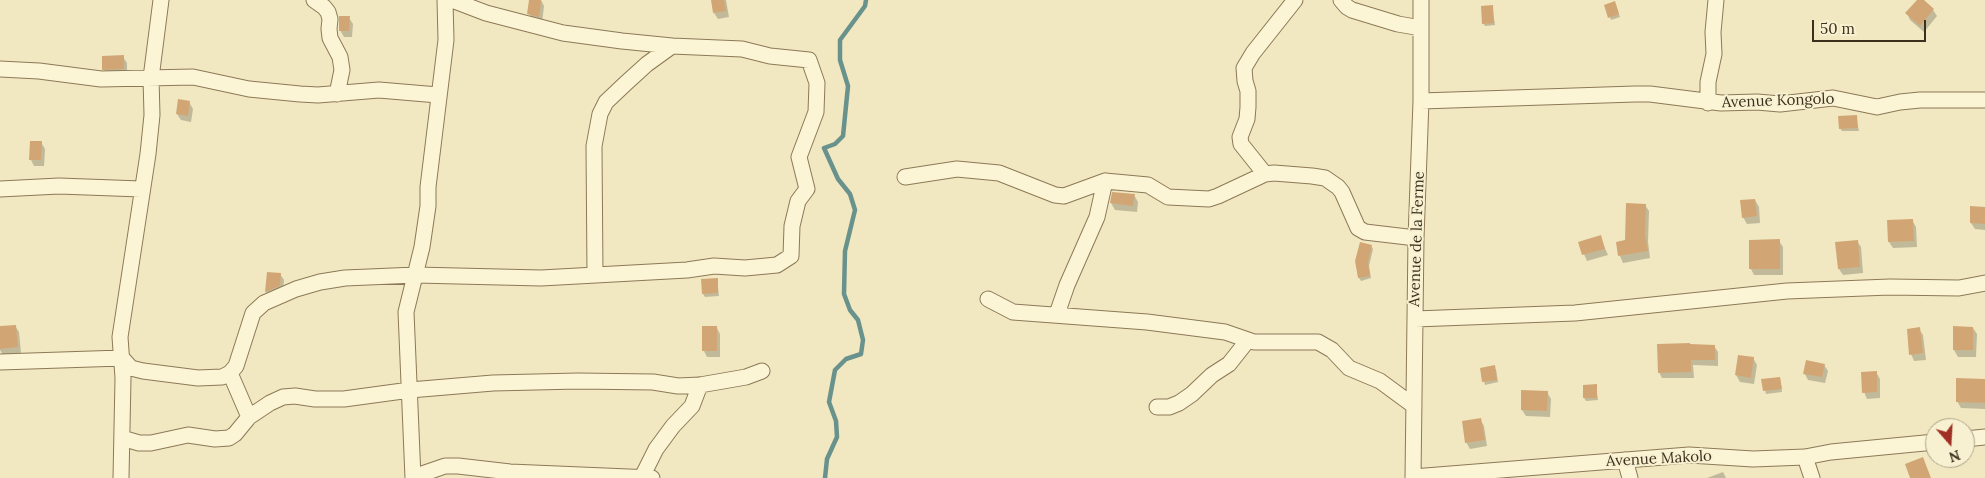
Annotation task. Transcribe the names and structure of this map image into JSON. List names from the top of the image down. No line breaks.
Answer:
{"streets":{"street":["Avenue Kongolo","Avenue de la Ferme","Avenue Makolo"]},"crossings":[["Avenue Kongolo","Avenue de la Ferme"],["Avenue de la Ferme","Avenue Makolo"]],"scale_bar":"50 m","north":"bottom"}
